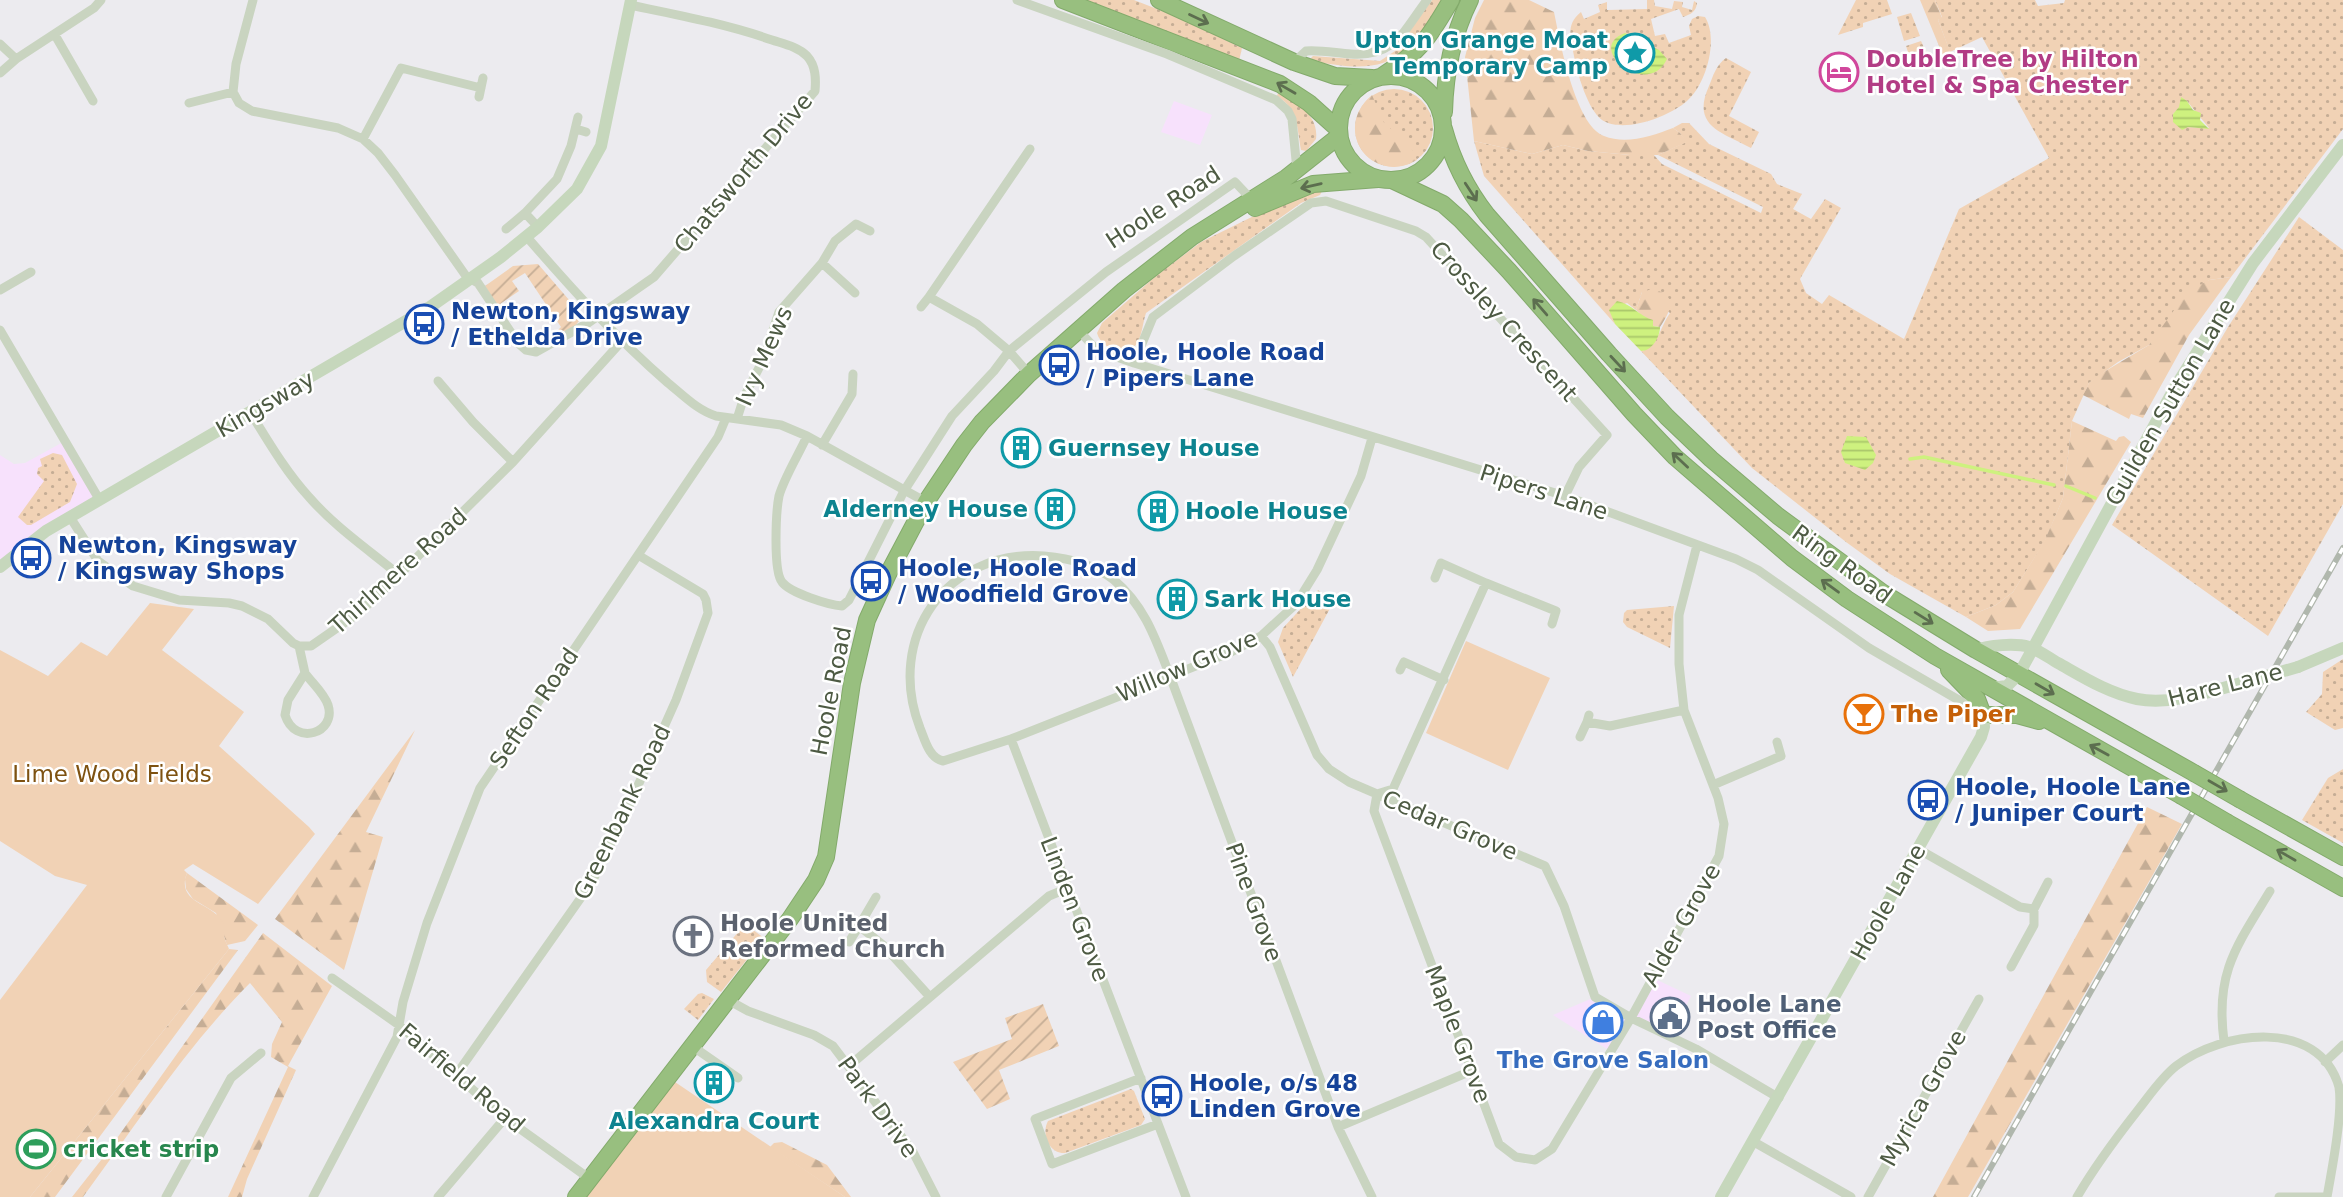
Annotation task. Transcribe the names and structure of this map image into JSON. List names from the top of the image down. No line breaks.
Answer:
{"streets":{"highway":["Hoole Road","Ring Road"],"street":["Chatsworth Drive","Crossley Crescent","Ivy Mews","Guilden Sutton Lane","Kingsway","Pipers Lane","Thirlmere Road","Willow Grove","Hare Lane","Sefton Road","Greenbank Road","Cedar Grove","Pine Grove","Hoole Lane","Linden Grove","Alder Grove","Maple Grove","Fairfield Road","Myrica Grove","Park Drive"]},"crossings":[["Chatsworth Drive","Kingsway"],["Hoole Road","Pipers Lane"],["Hoole Road","Ring Road"],["Hoole Road","Fairfield Road"],["Hoole Road","Park Drive"],["Crossley Crescent","Pipers Lane"],["Guilden Sutton Lane","Ring Road"],["Guilden Sutton Lane","Hare Lane"],["Pipers Lane","Willow Grove"],["Pipers Lane","Hoole Lane"],["Pipers Lane","Alder Grove"],["Willow Grove","Cedar Grove"],["Willow Grove","Pine Grove"],["Willow Grove","Linden Grove"],["Sefton Road","Greenbank Road"],["Sefton Road","Fairfield Road"],["Greenbank Road","Fairfield Road"],["Cedar Grove","Hoole Lane"],["Cedar Grove","Alder Grove"],["Cedar Grove","Maple Grove"],["Alder Grove","Maple Grove"]],"parks":["Lime Wood Fields"],"places":{"place":["Upton Grange Moat Temporary Camp"],"hotel":["DoubleTree by Hilton Hotel & Spa Chester"],"bus stop":["Newton, Kingsway / Ethelda Drive","Hoole, Hoole Road / Pipers Lane","Newton, Kingsway / Kingsway Shops","Hoole, Hoole Road / Woodfield Grove","Hoole, Hoole Lane / Juniper Court","Hoole, o/s 48 Linden Grove"],"building":["Guernsey House","Alderney House","Hoole House","Sark House","Alexandra Court"],"bar":["The Piper"],"church":["Hoole United Reformed Church"],"public building":["Hoole Lane Post Office"],"shop":["The Grove Salon"],"sports":["cricket strip"]}}
